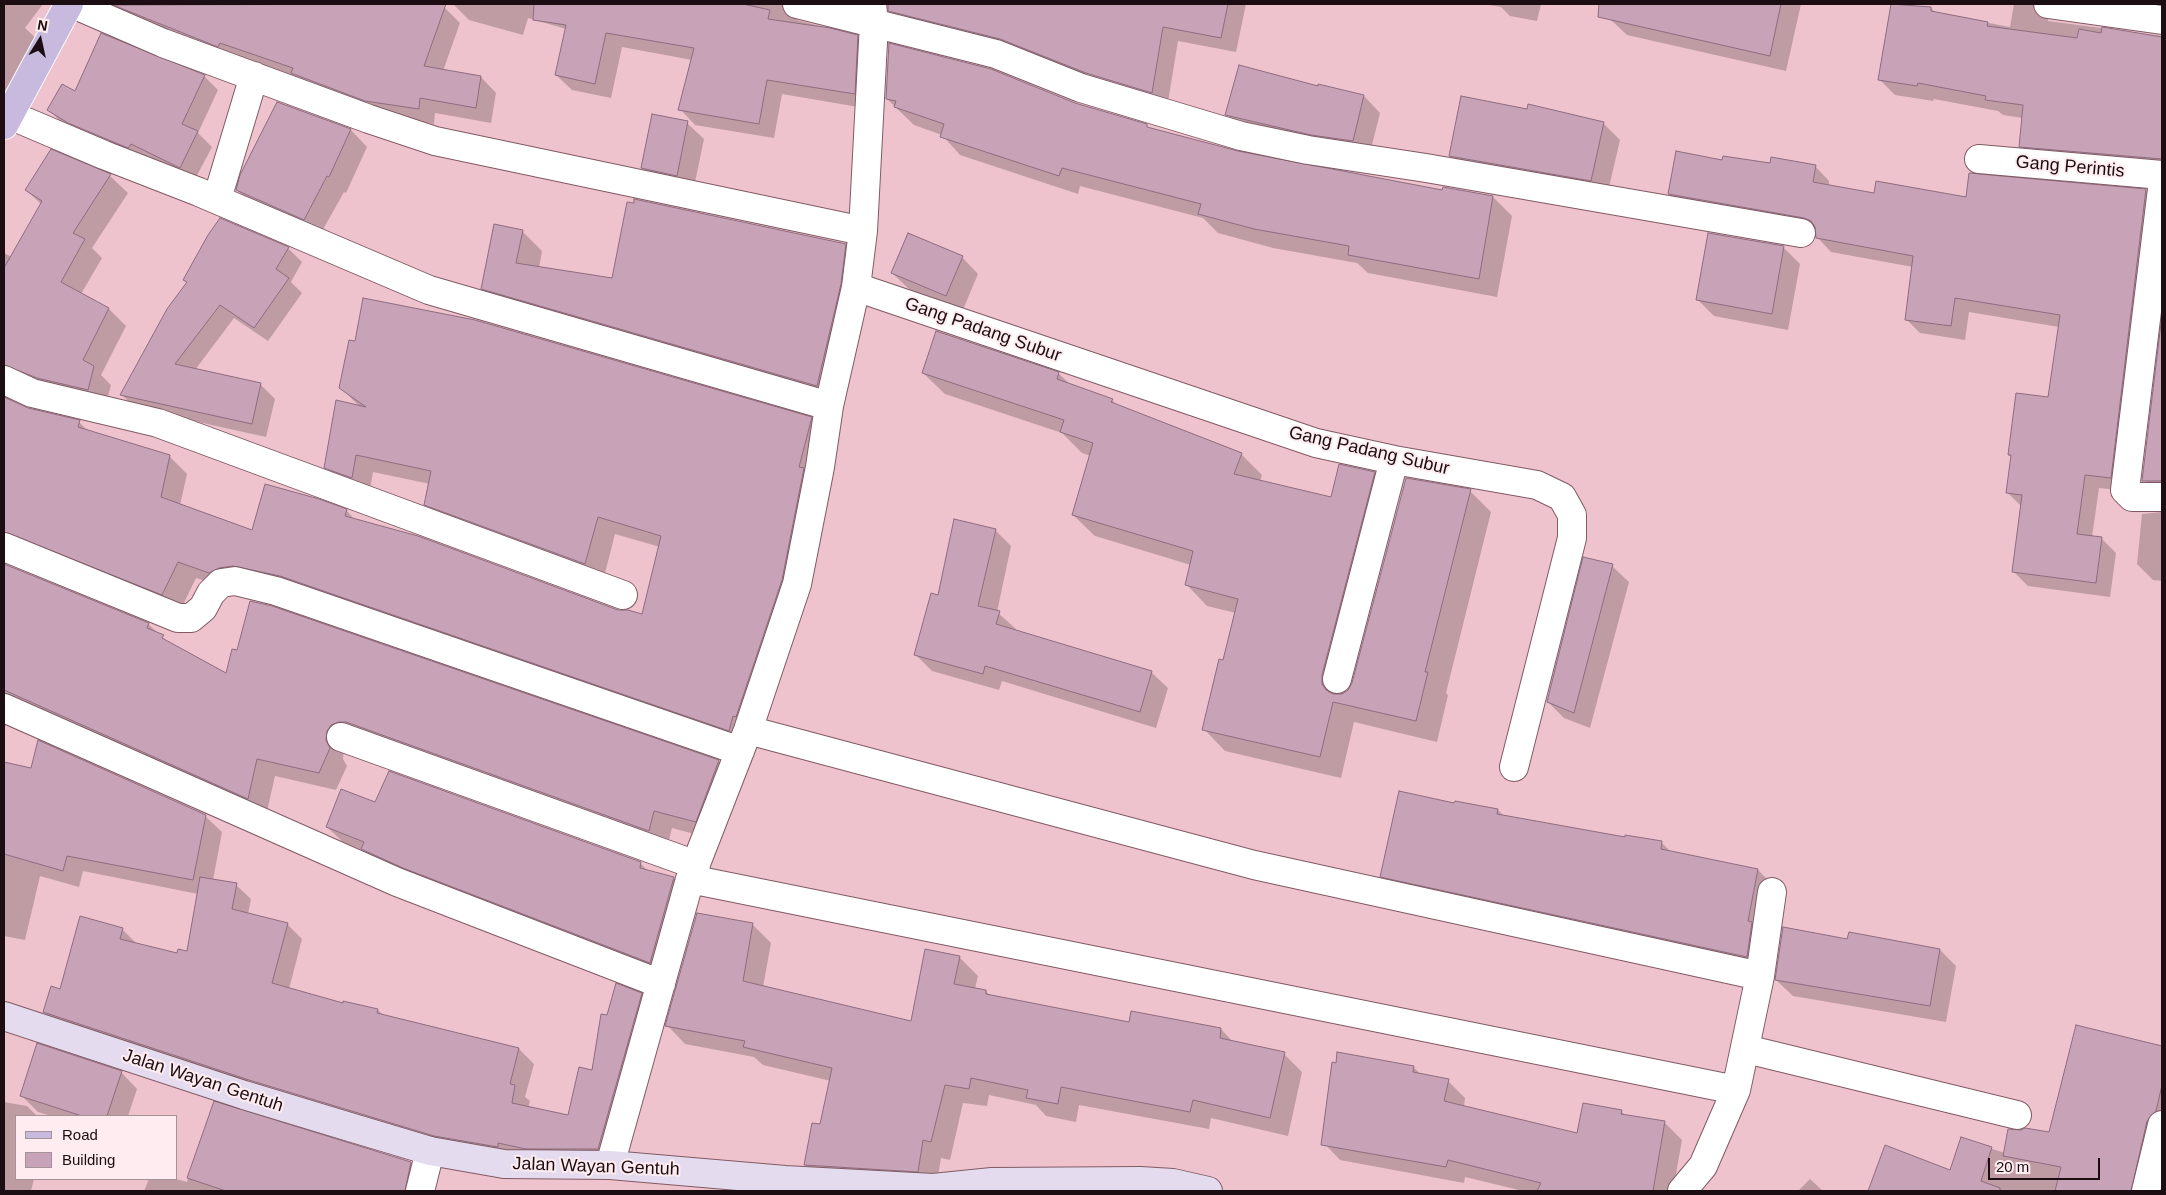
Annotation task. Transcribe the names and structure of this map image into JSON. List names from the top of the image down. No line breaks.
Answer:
{"streets":{"street":["Gang Perintis","Gang Padang Subur","Jalan Wayan Gentuh"]},"legend":["Road","Building"],"scale_bar":"20 m","north":"top"}
